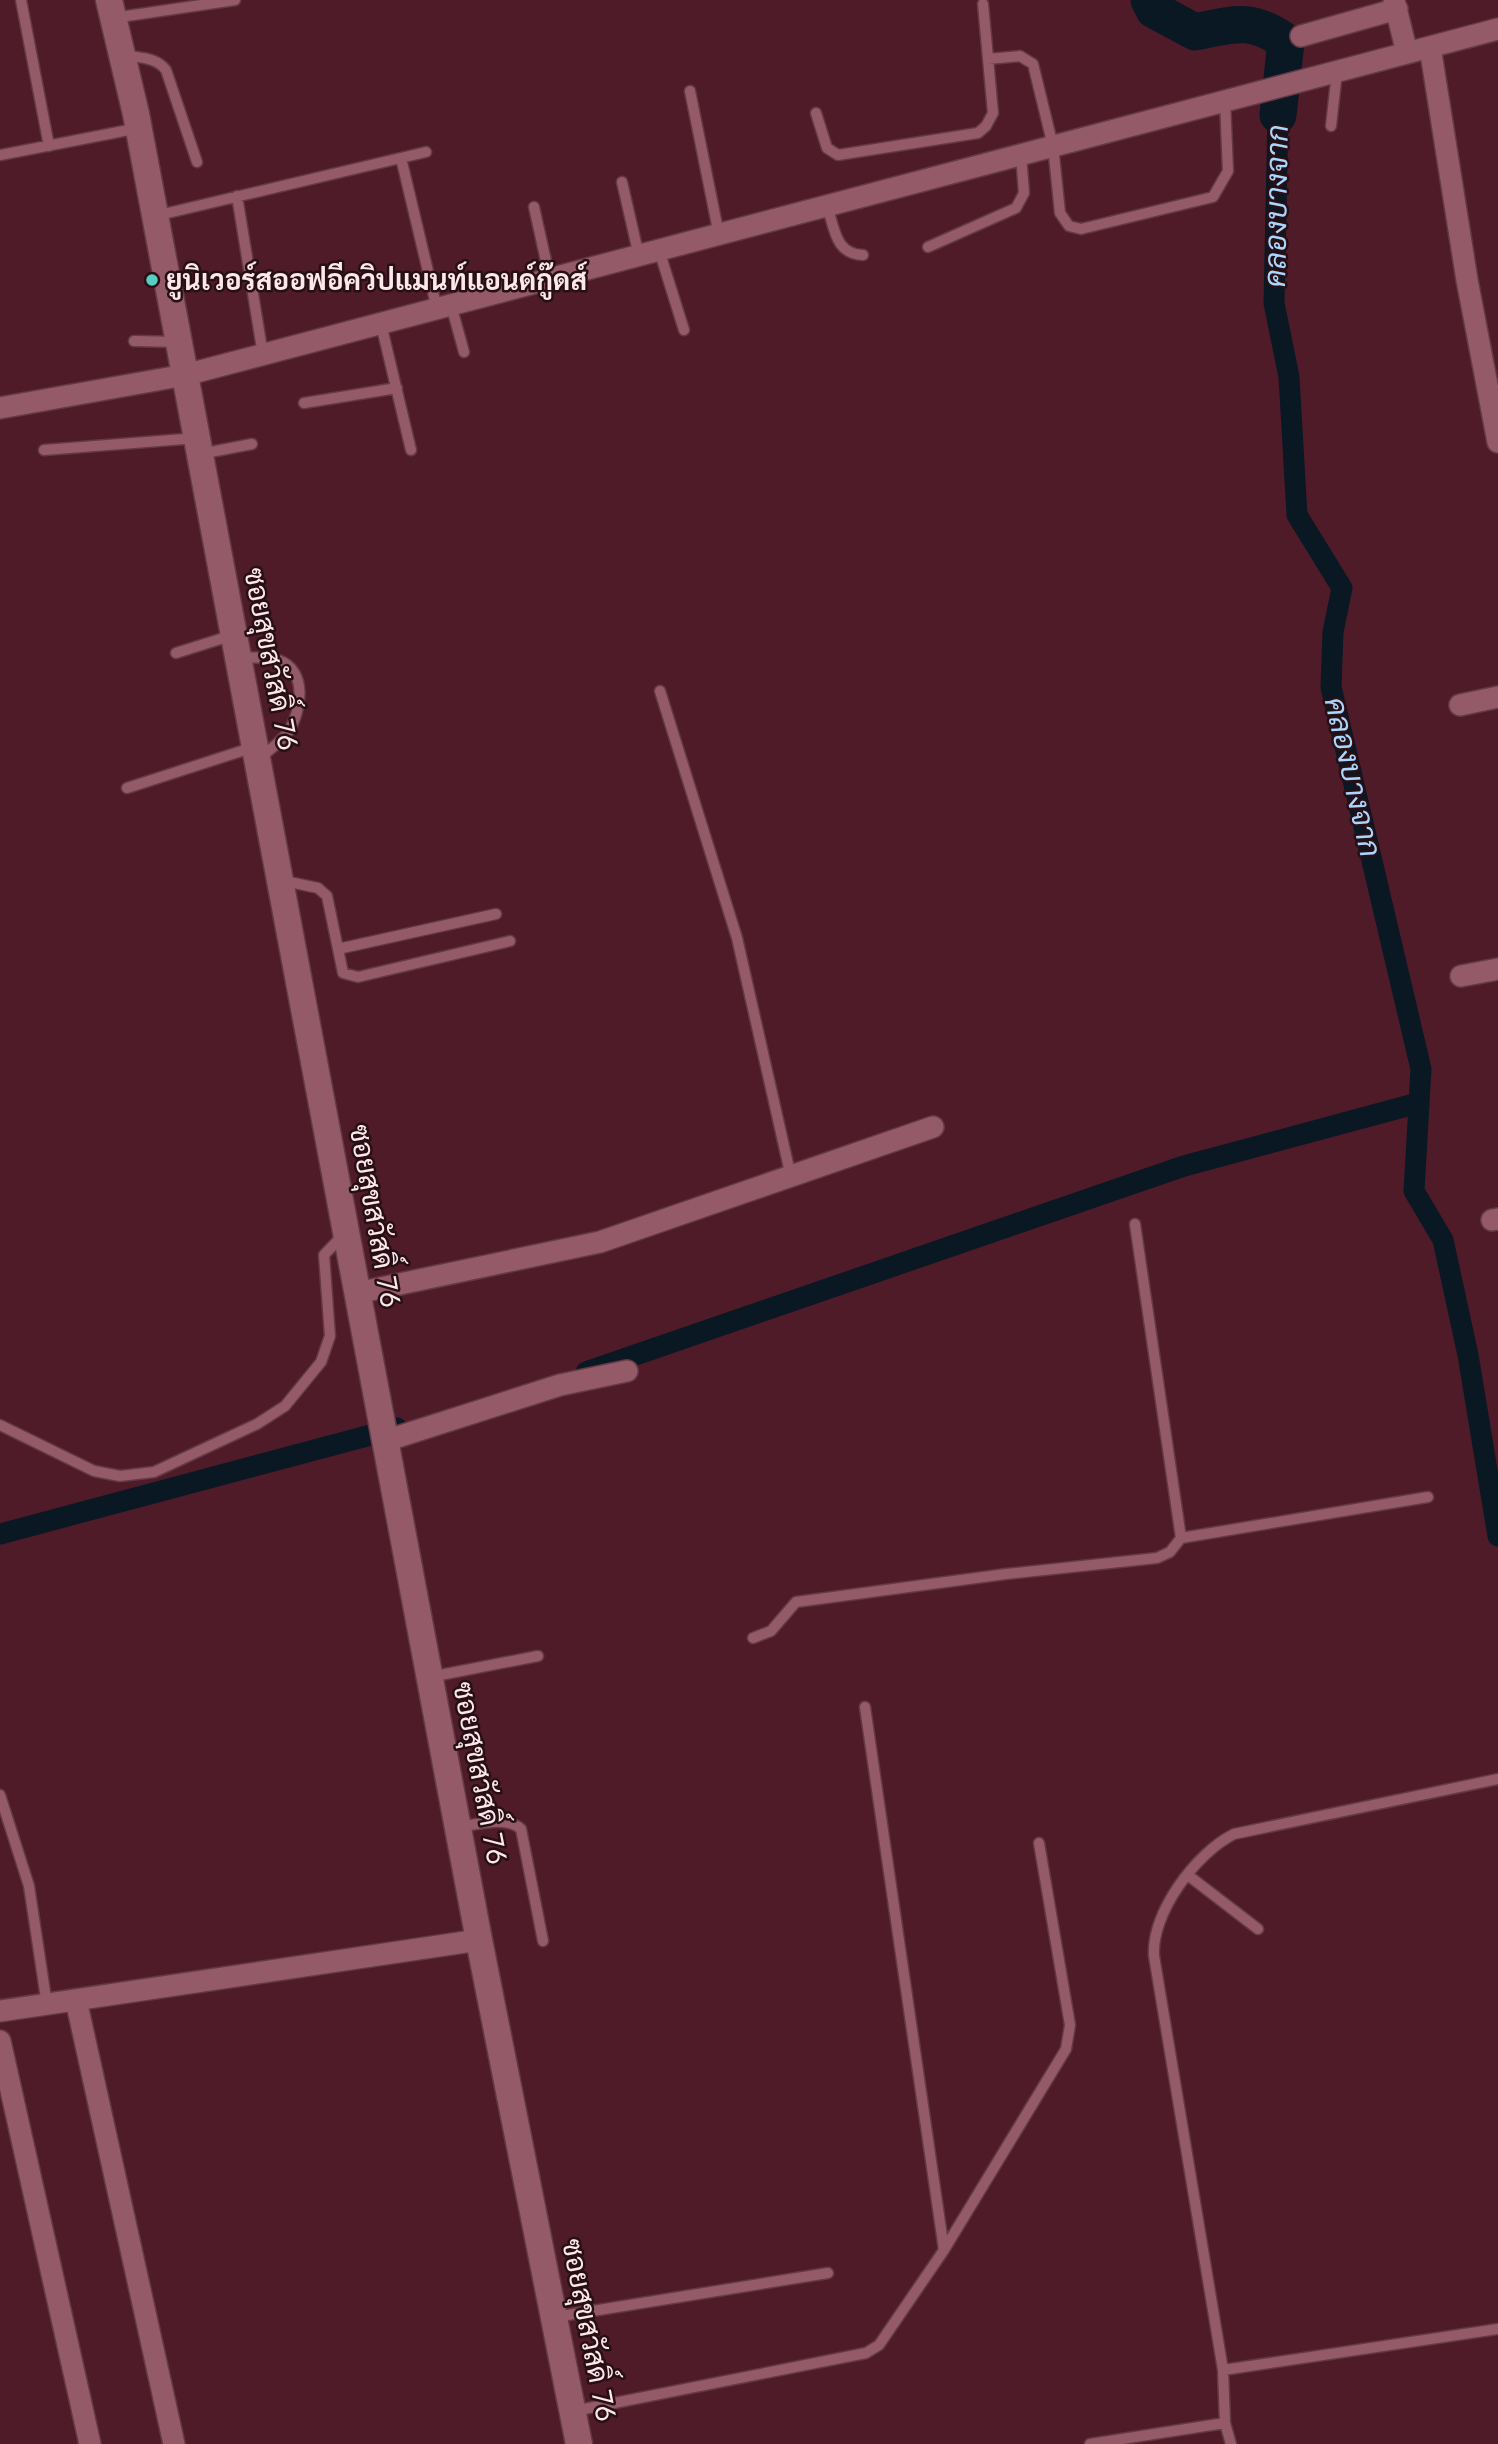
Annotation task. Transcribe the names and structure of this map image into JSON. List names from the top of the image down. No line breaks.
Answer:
{"streets":{"street":["ซอยสุขสวัสดิ์ 76"]},"water":["คลองบางจาก"],"places":["ยูนิเวอร์สออฟอีควิปแมนท์แอนด์กู๊ดส์"]}
